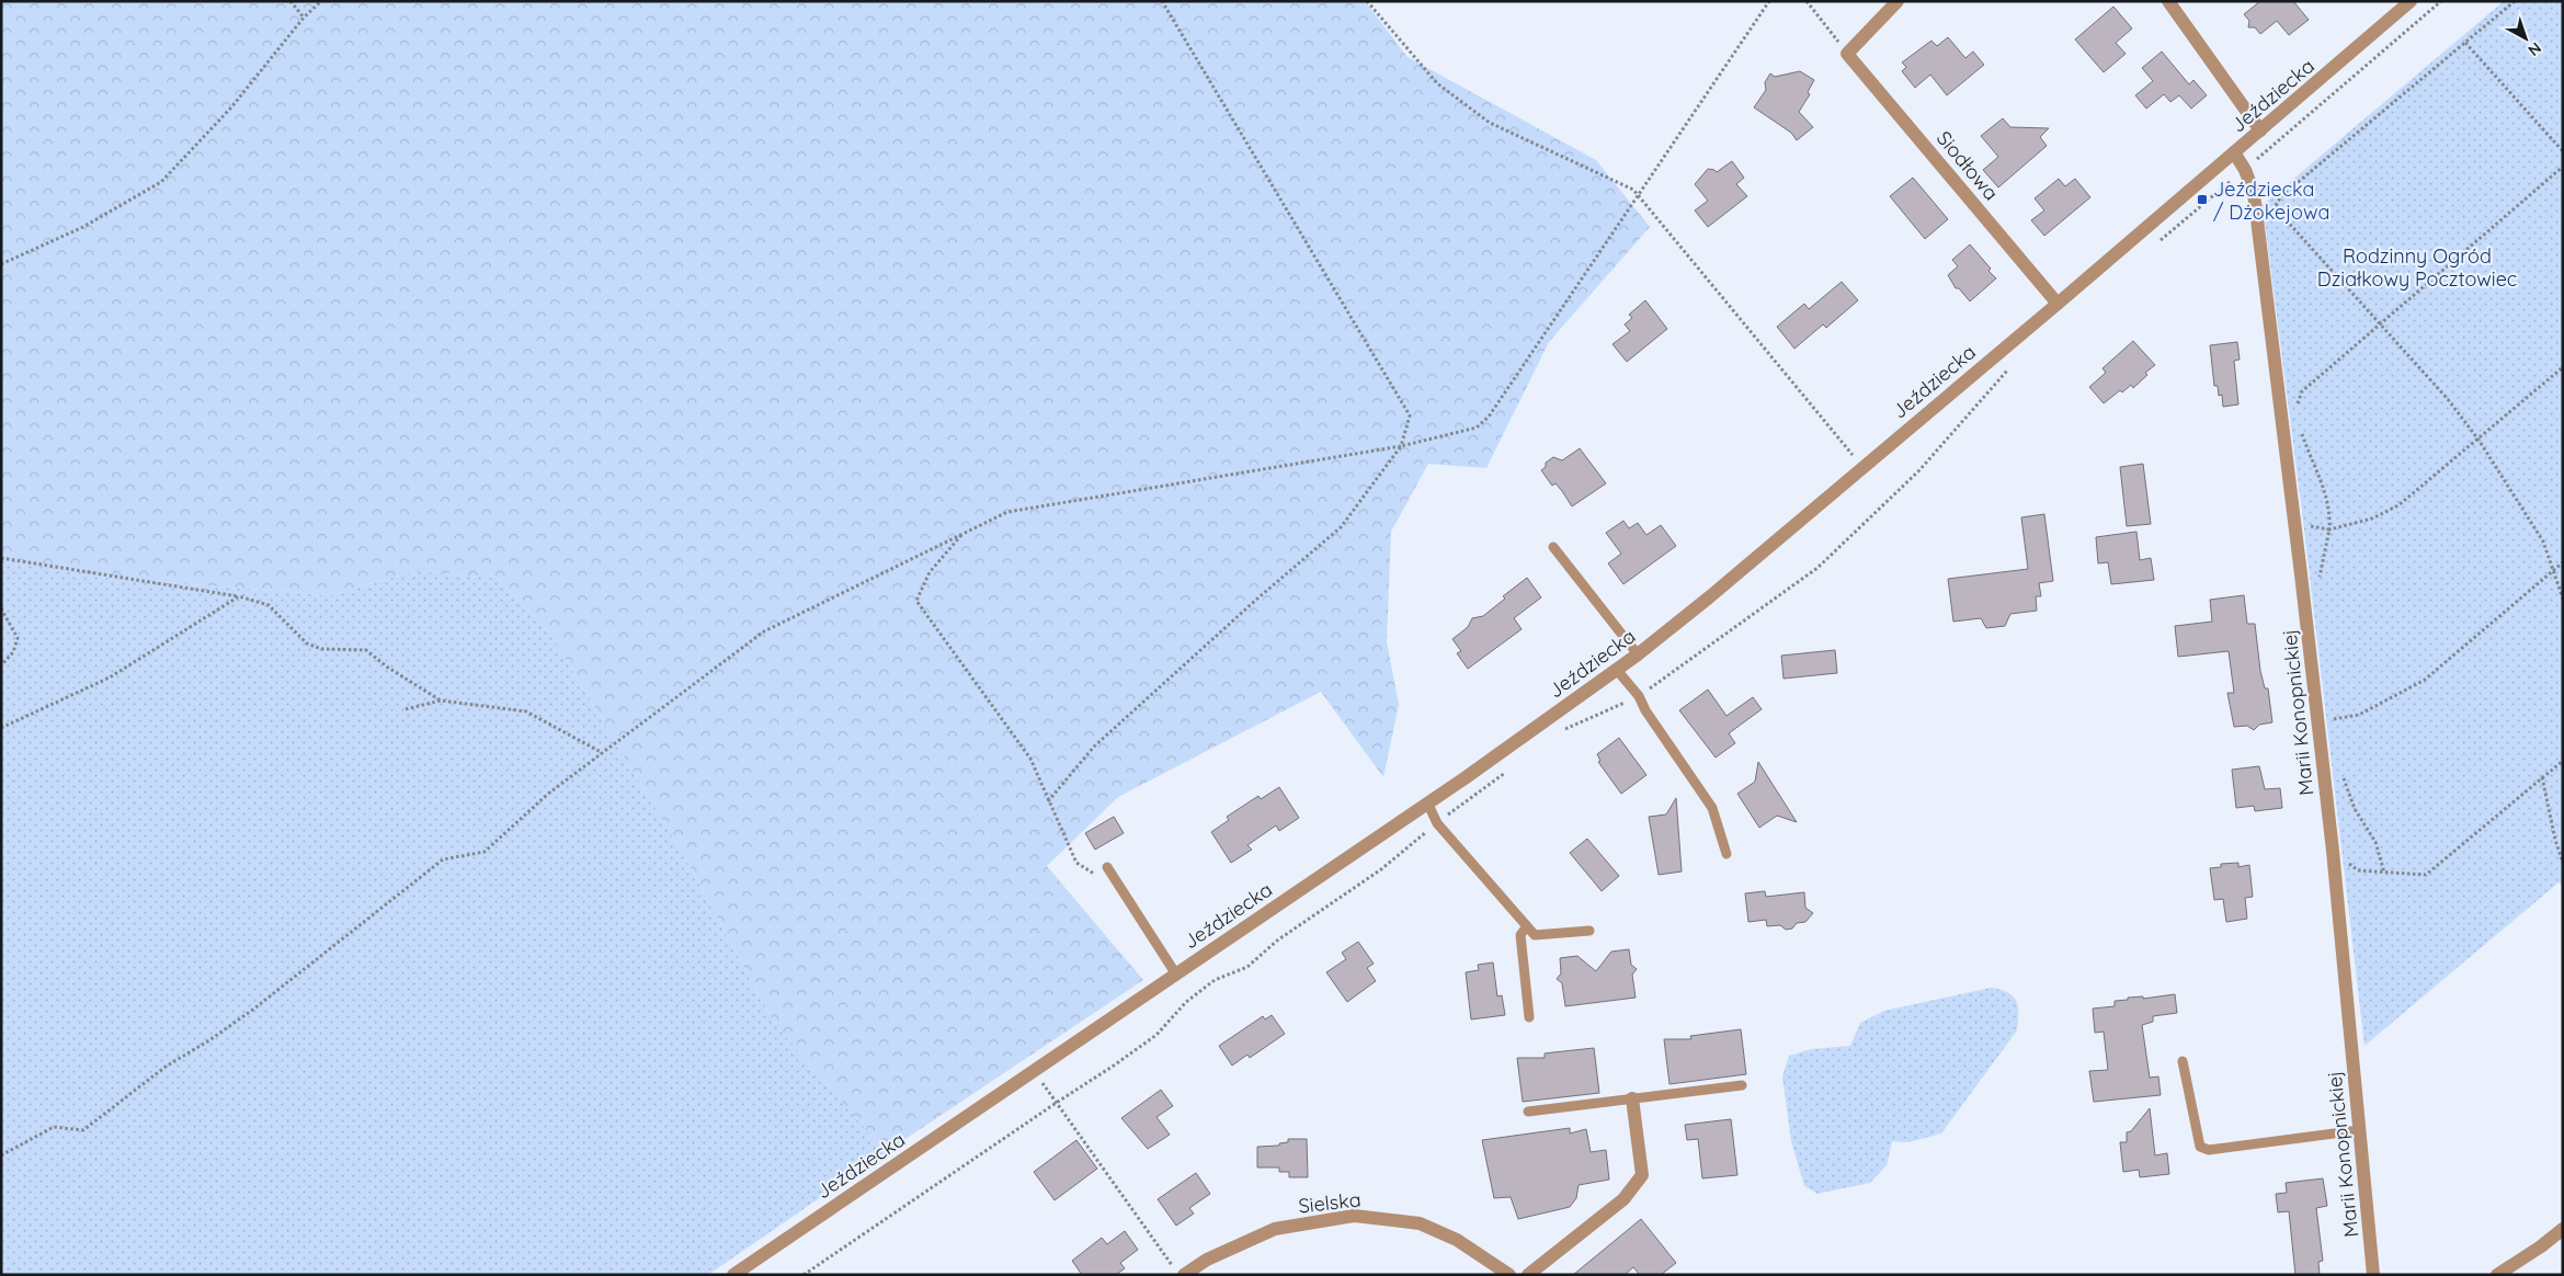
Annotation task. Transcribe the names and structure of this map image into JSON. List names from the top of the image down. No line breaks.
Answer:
{"streets":{"street":["Jeździecka","Siodłowa","Marii Konopnickiej","Sielska"]},"crossings":[["Jeździecka","Siodłowa"],["Jeździecka","Marii Konopnickiej"]],"parks":["Rodzinny Ogród Działkowy Pocztowiec"],"places":{"transit":["Jeździecka / Dżokejowa"]},"north":"bottom right"}
